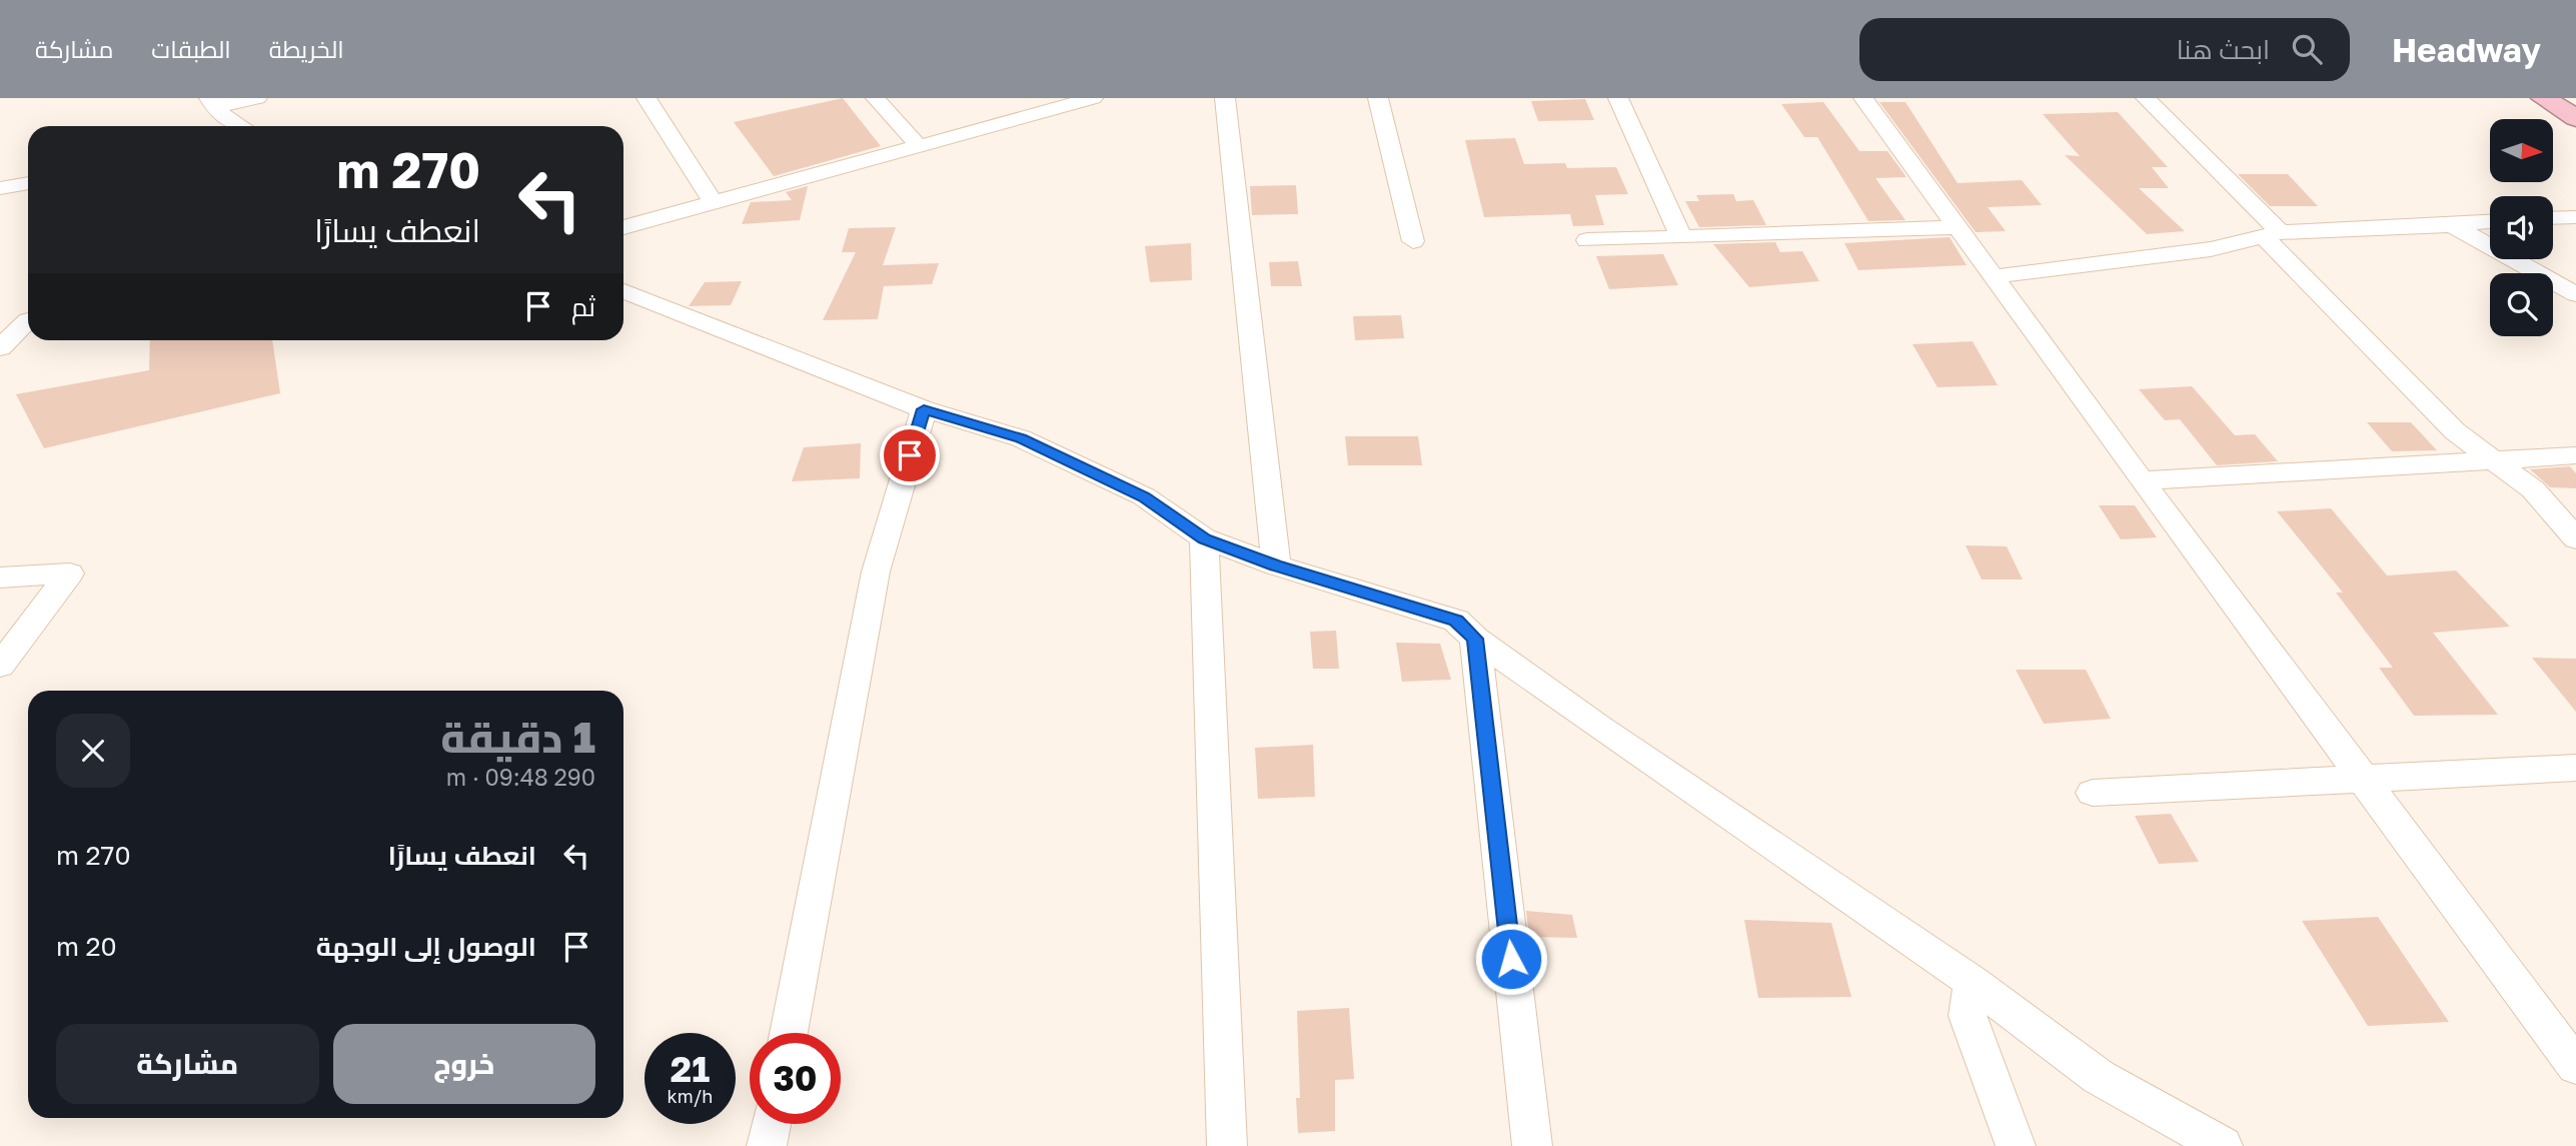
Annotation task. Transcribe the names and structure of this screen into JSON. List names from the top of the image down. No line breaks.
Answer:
{"north":"right","page":{"header":"Headway","search":"ابحث هنا","nav":["الخريطة","الطبقات","مشاركة"],"turn":["270 m","انعطف يسارًا"],"then":"ثم","heading":["1 دقيقة","290 m · 09:48"],"list":[{"name":"انعطف يسارًا","value":"270 m"},{"name":"الوصول إلى الوجهة","value":"20 m"}],"buttons":["خروج","مشاركة"],"speed":"21 km/h","limit":"30"}}
